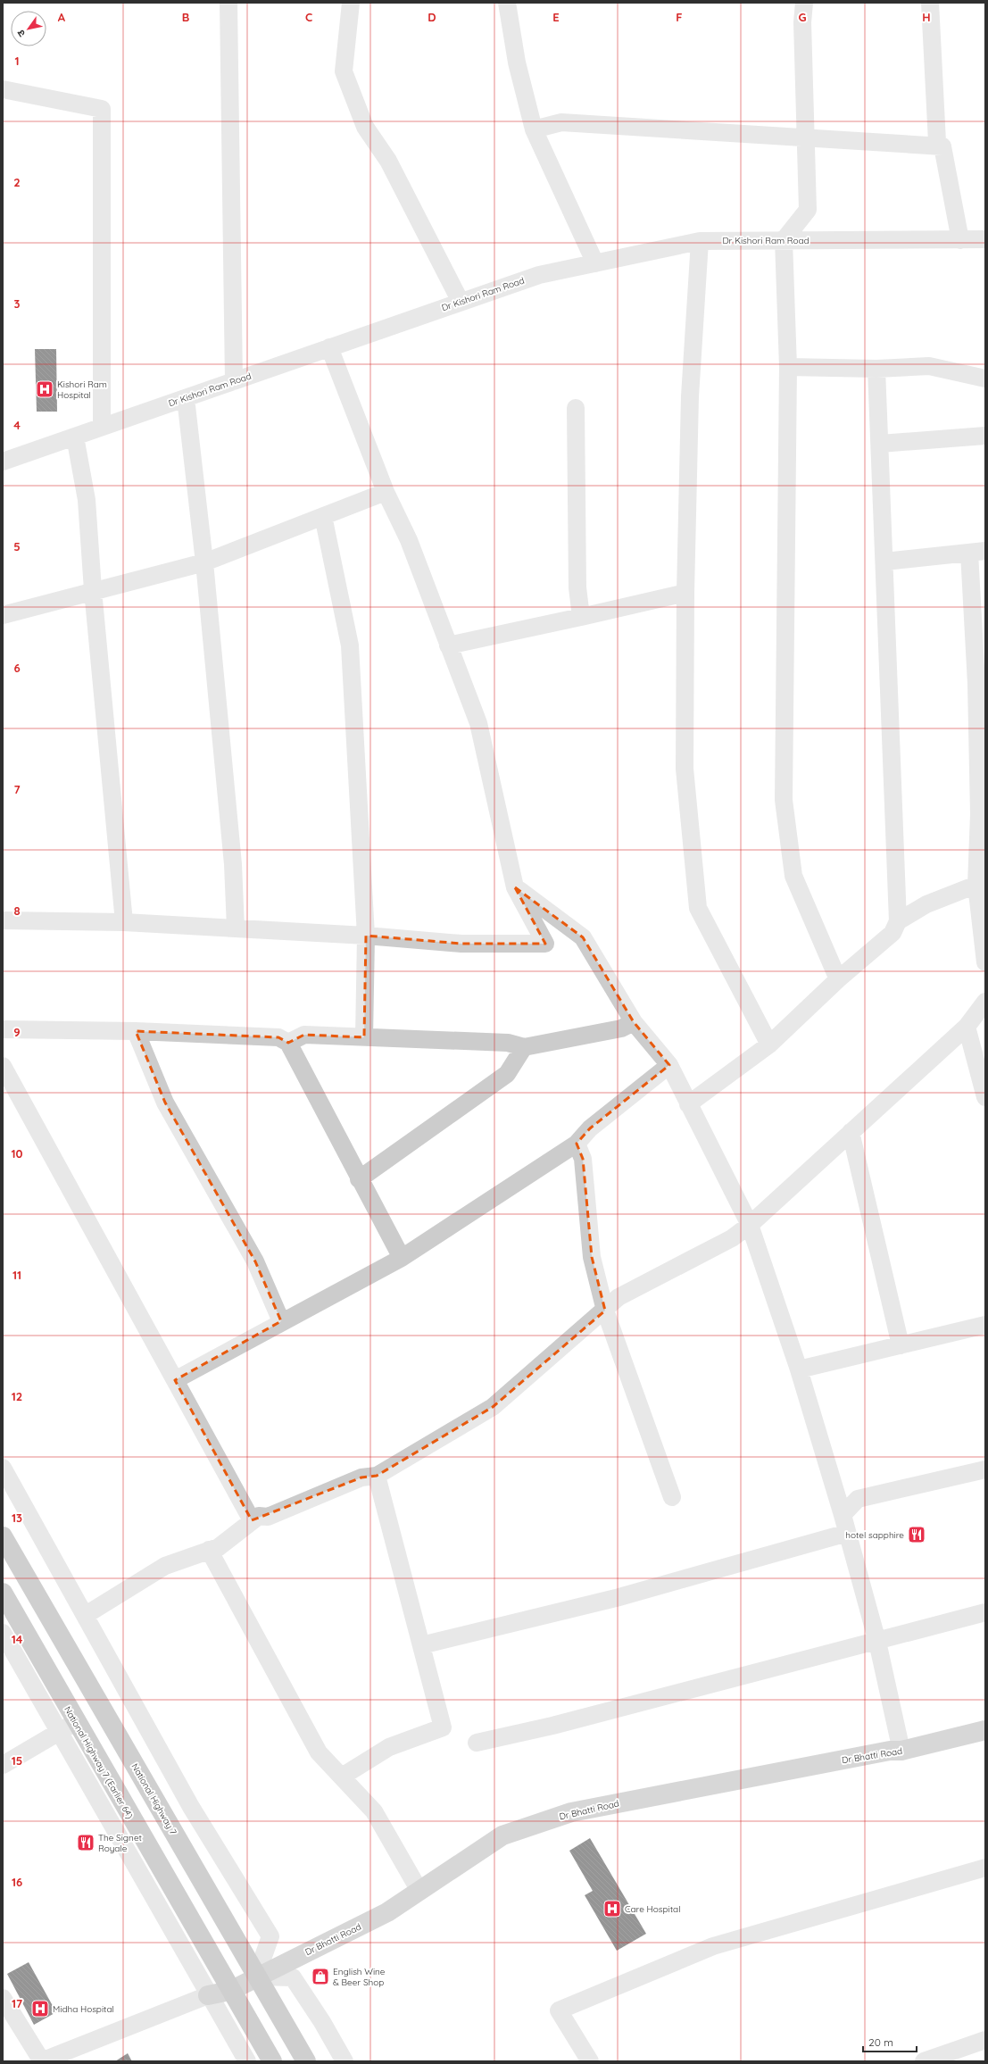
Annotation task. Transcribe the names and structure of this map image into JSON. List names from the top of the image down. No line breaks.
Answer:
{"streets":{"highway":["National Highway 7 (Earlier 64)","National Highway 7"],"main road":["Dr Bhatti Road"],"street":["Dr Kishori Ram Road"]},"crossings":[["Dr Bhatti Road","National Highway 7 (Earlier 64)"],["Dr Bhatti Road","National Highway 7"]],"places":{"hospital":["Kishori Ram Hospital","Care Hospital","Midha Hospital"],"restaurant":["hotel sapphire","The Signet Royale"],"shop":["English Wine & Beer Shop"]},"scale_bar":"20 m","north":"bottom left","grid":{"columns":["A","B","C","D","E","F","G","H"],"rows":["1","2","3","4","5","6","7","8","9","10","11","12","13","14","15","16","17"]}}
